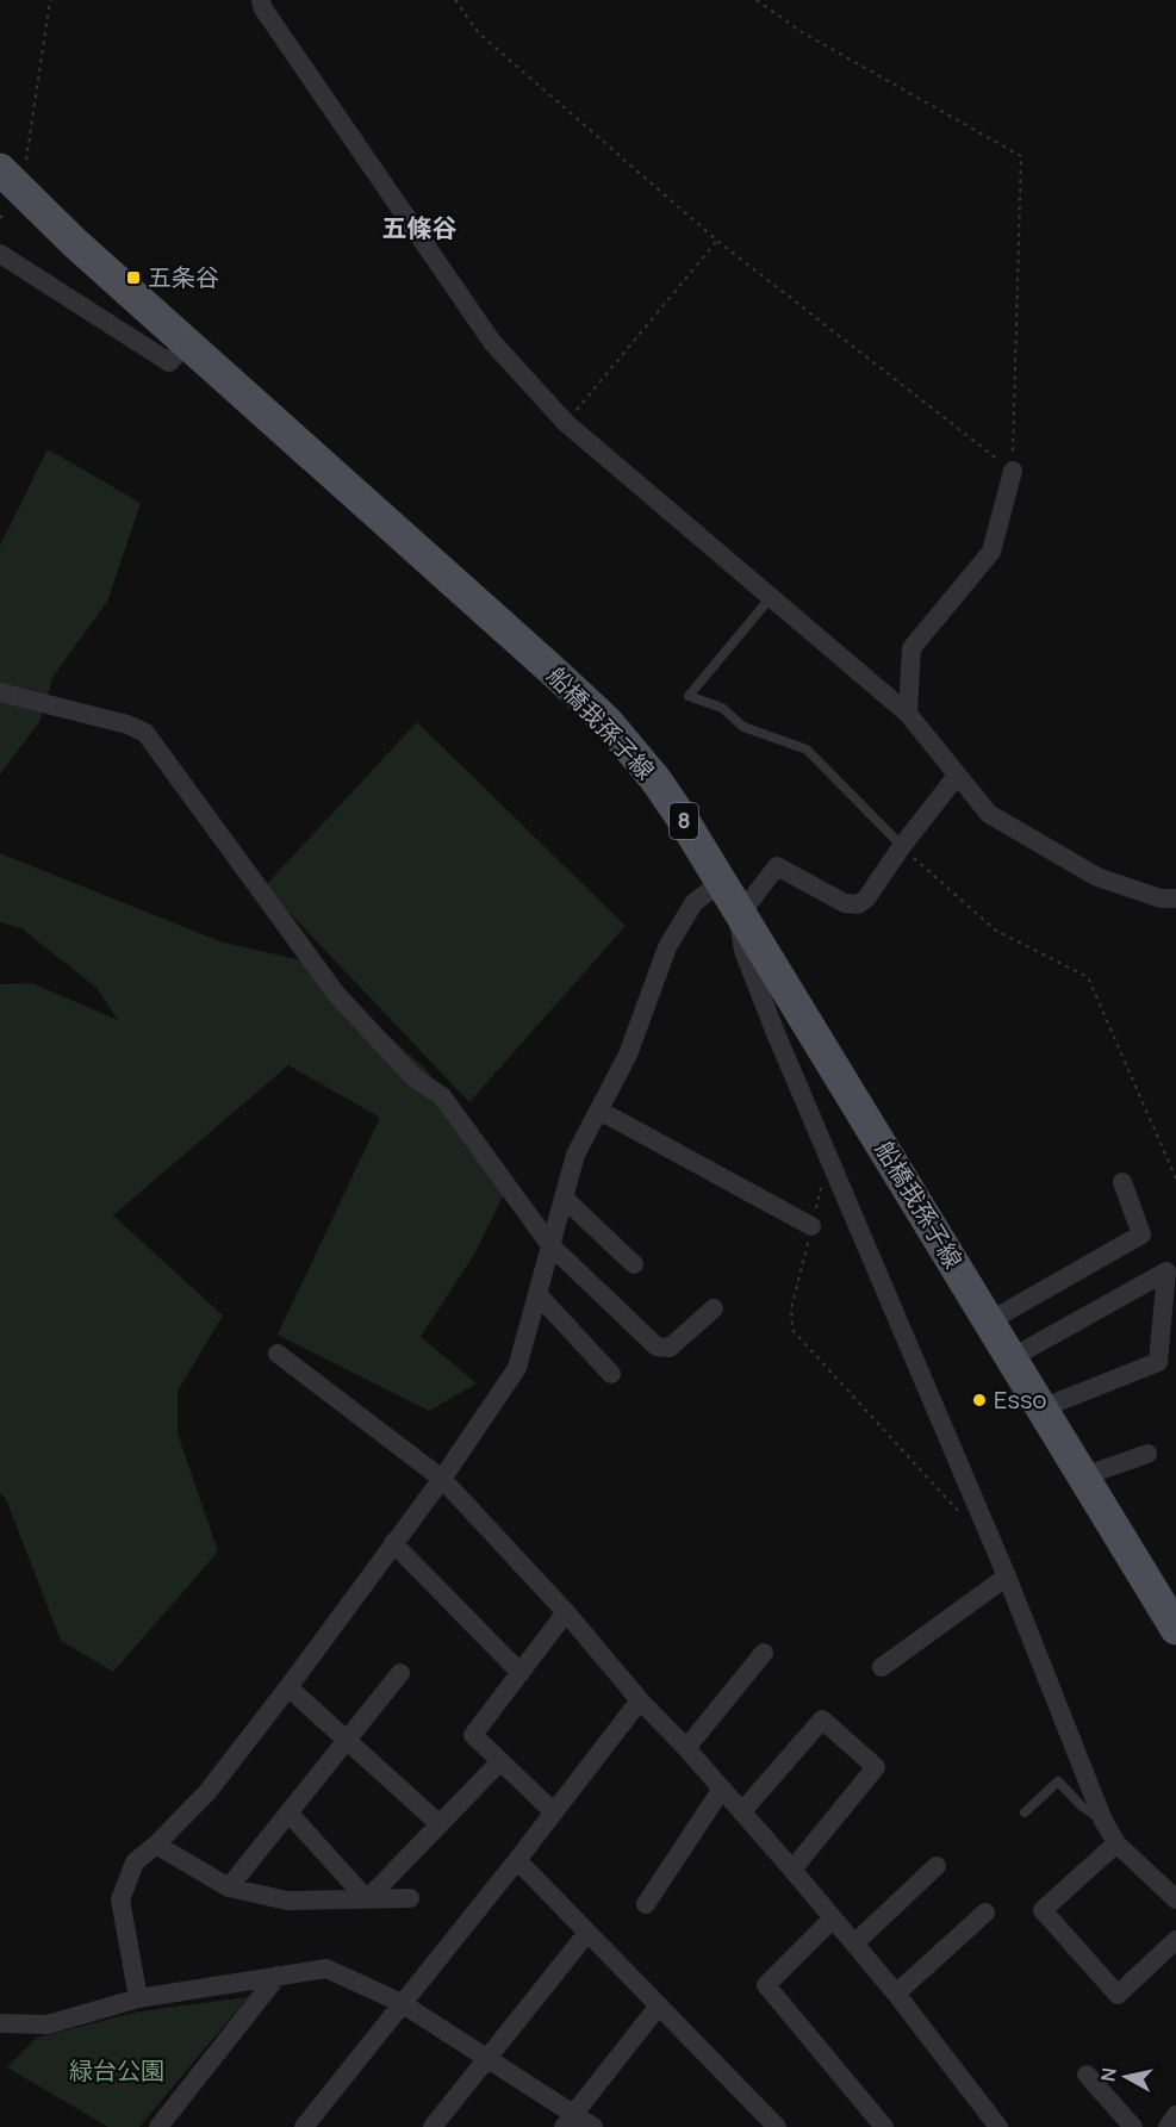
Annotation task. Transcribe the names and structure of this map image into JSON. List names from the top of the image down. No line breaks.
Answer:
{"streets":{"main road":["船橋我孫子線","8"]},"districts":["五條谷"],"parks":["緑台公園"],"places":{"transit":["五条谷"],"other":["Esso"]},"north":"left"}
